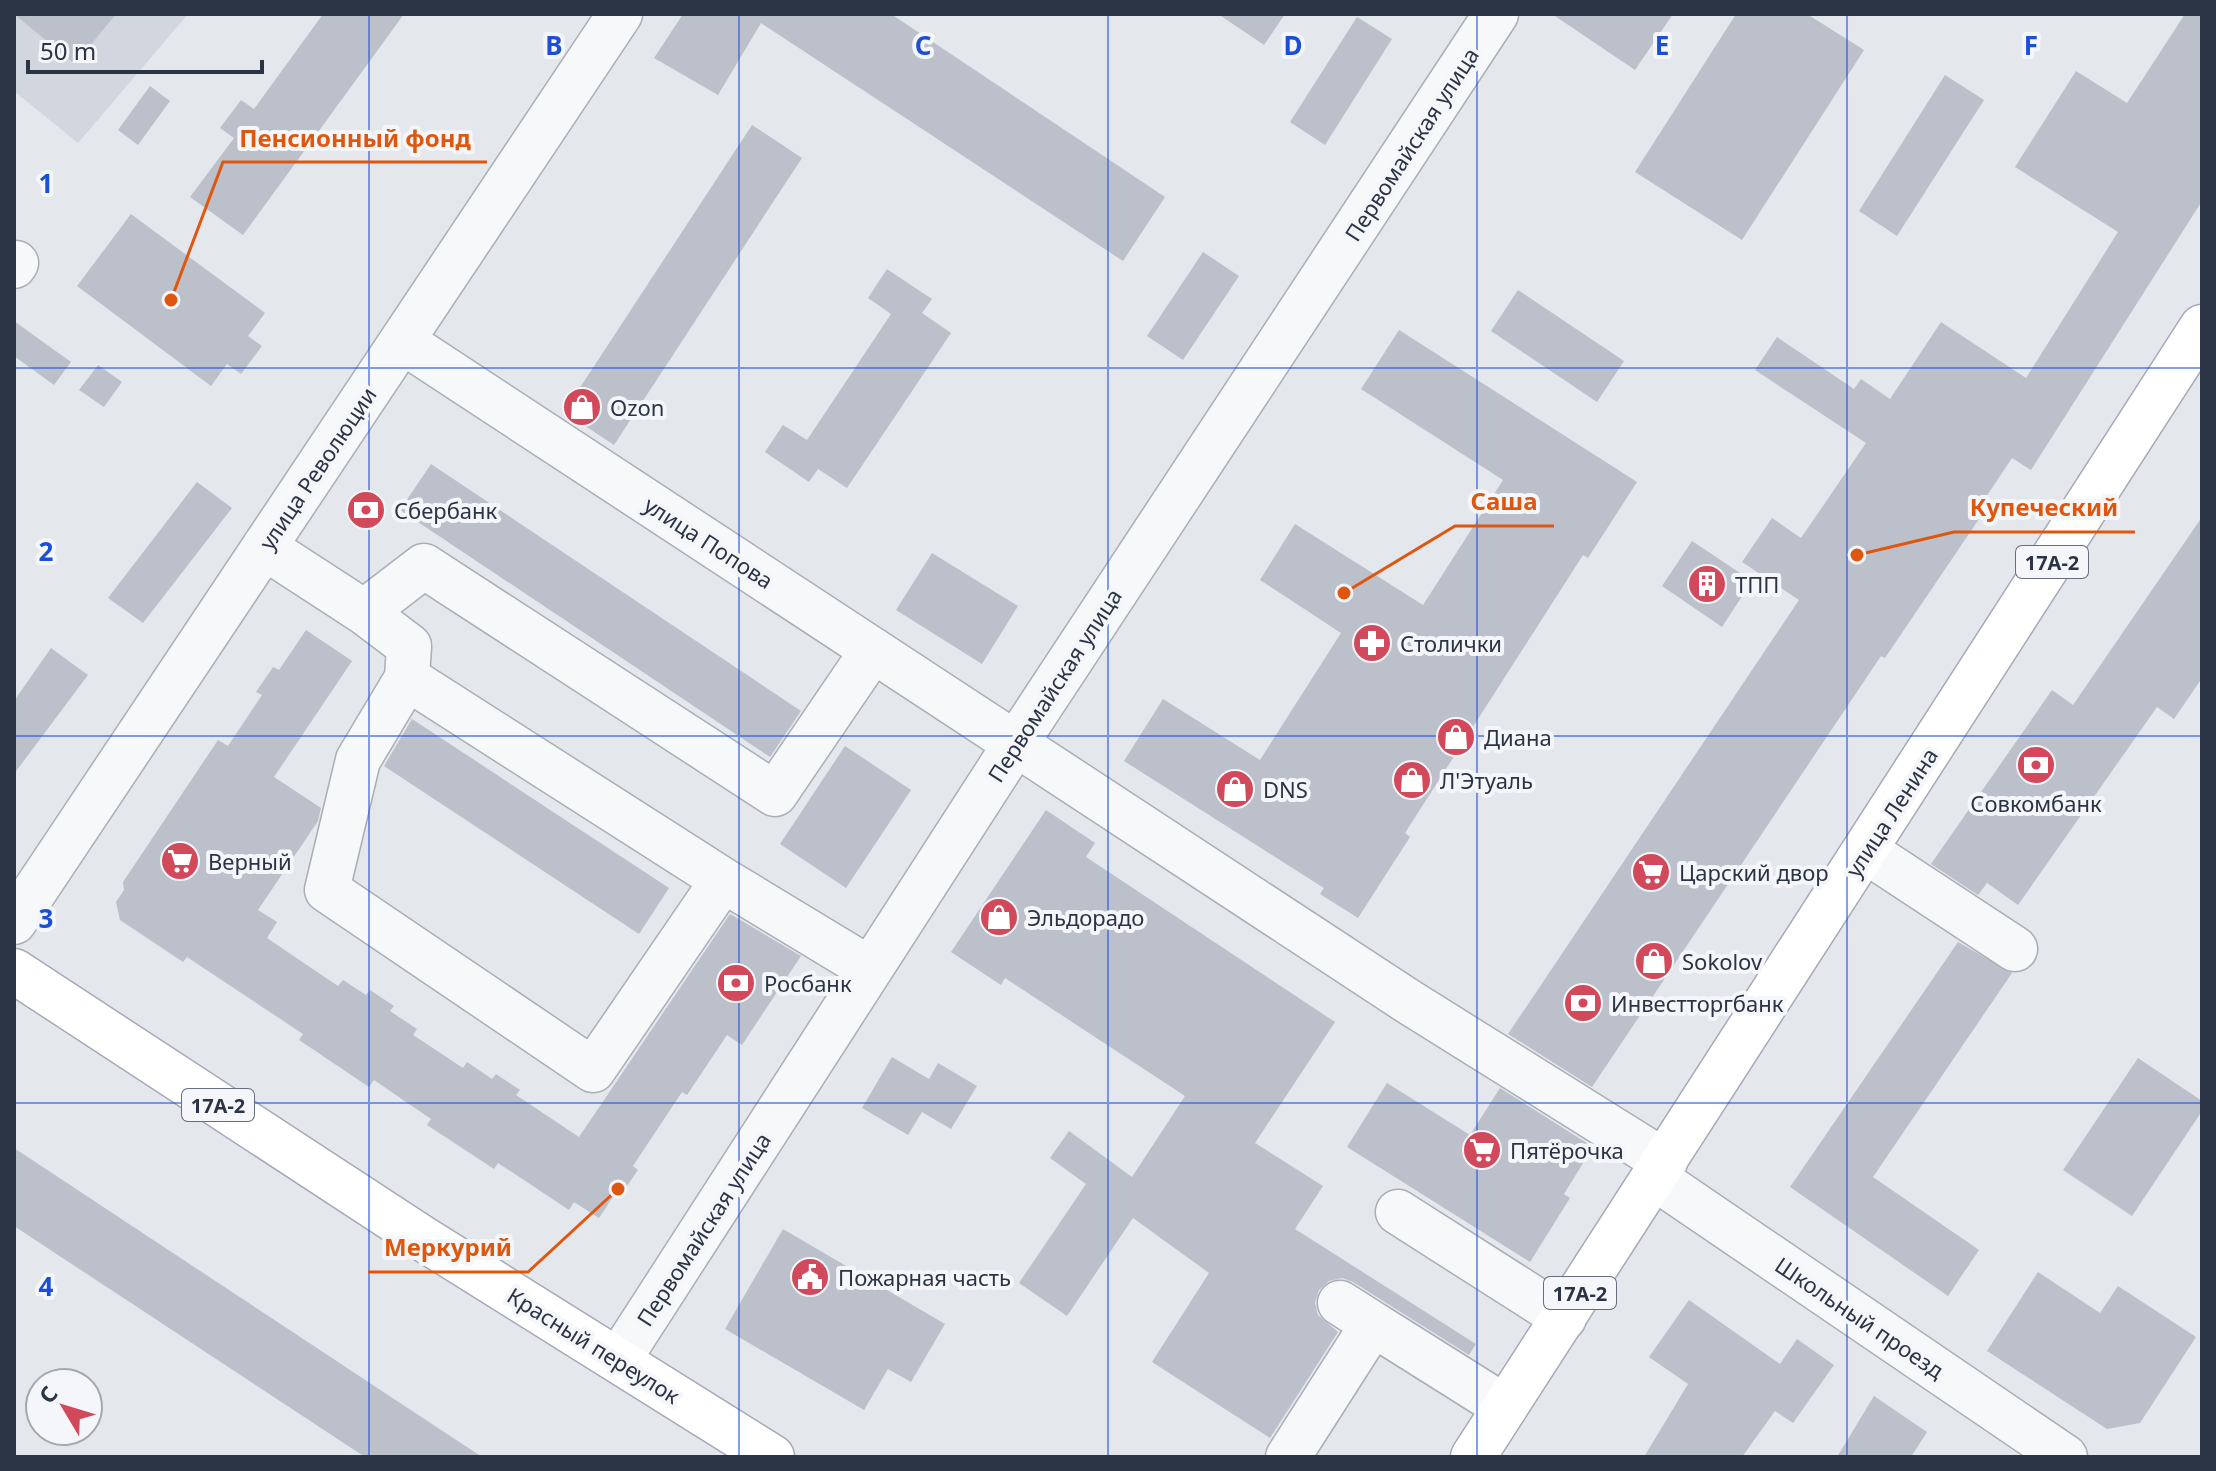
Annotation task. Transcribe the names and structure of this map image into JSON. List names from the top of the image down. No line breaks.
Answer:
{"streets":{"main road":["17А-2","улица Ленина","Красный переулок"],"street":["Первомайская улица","улица Революции","улица Попова","Школьный проезд"]},"crossings":[["Первомайская улица","улица Попова"],["Первомайская улица","Школьный проезд"],["Первомайская улица","Красный переулок"],["улица Революции","улица Попова"],["улица Попова","Школьный проезд"],["улица Ленина","Школьный проезд"]],"places":{"other":["Пенсионный фонд","Купеческий","Саша","Меркурий"],"shop":["Ozon","Диана","Л'Этуаль","DNS","Эльдорадо","Sokolov"],"bank":["Сбербанк","Совкомбанк","Росбанк","Инвестторгбанк"],"building":["ТПП"],"pharmacy":["Столички"],"supermarket":["Верный","Царский двор","Пятёрочка"],"public building":["Пожарная часть"]},"scale_bar":"50 m","north":"top left","grid":{"columns":["B","C","D","E","F"],"rows":["1","2","3","4"]}}
